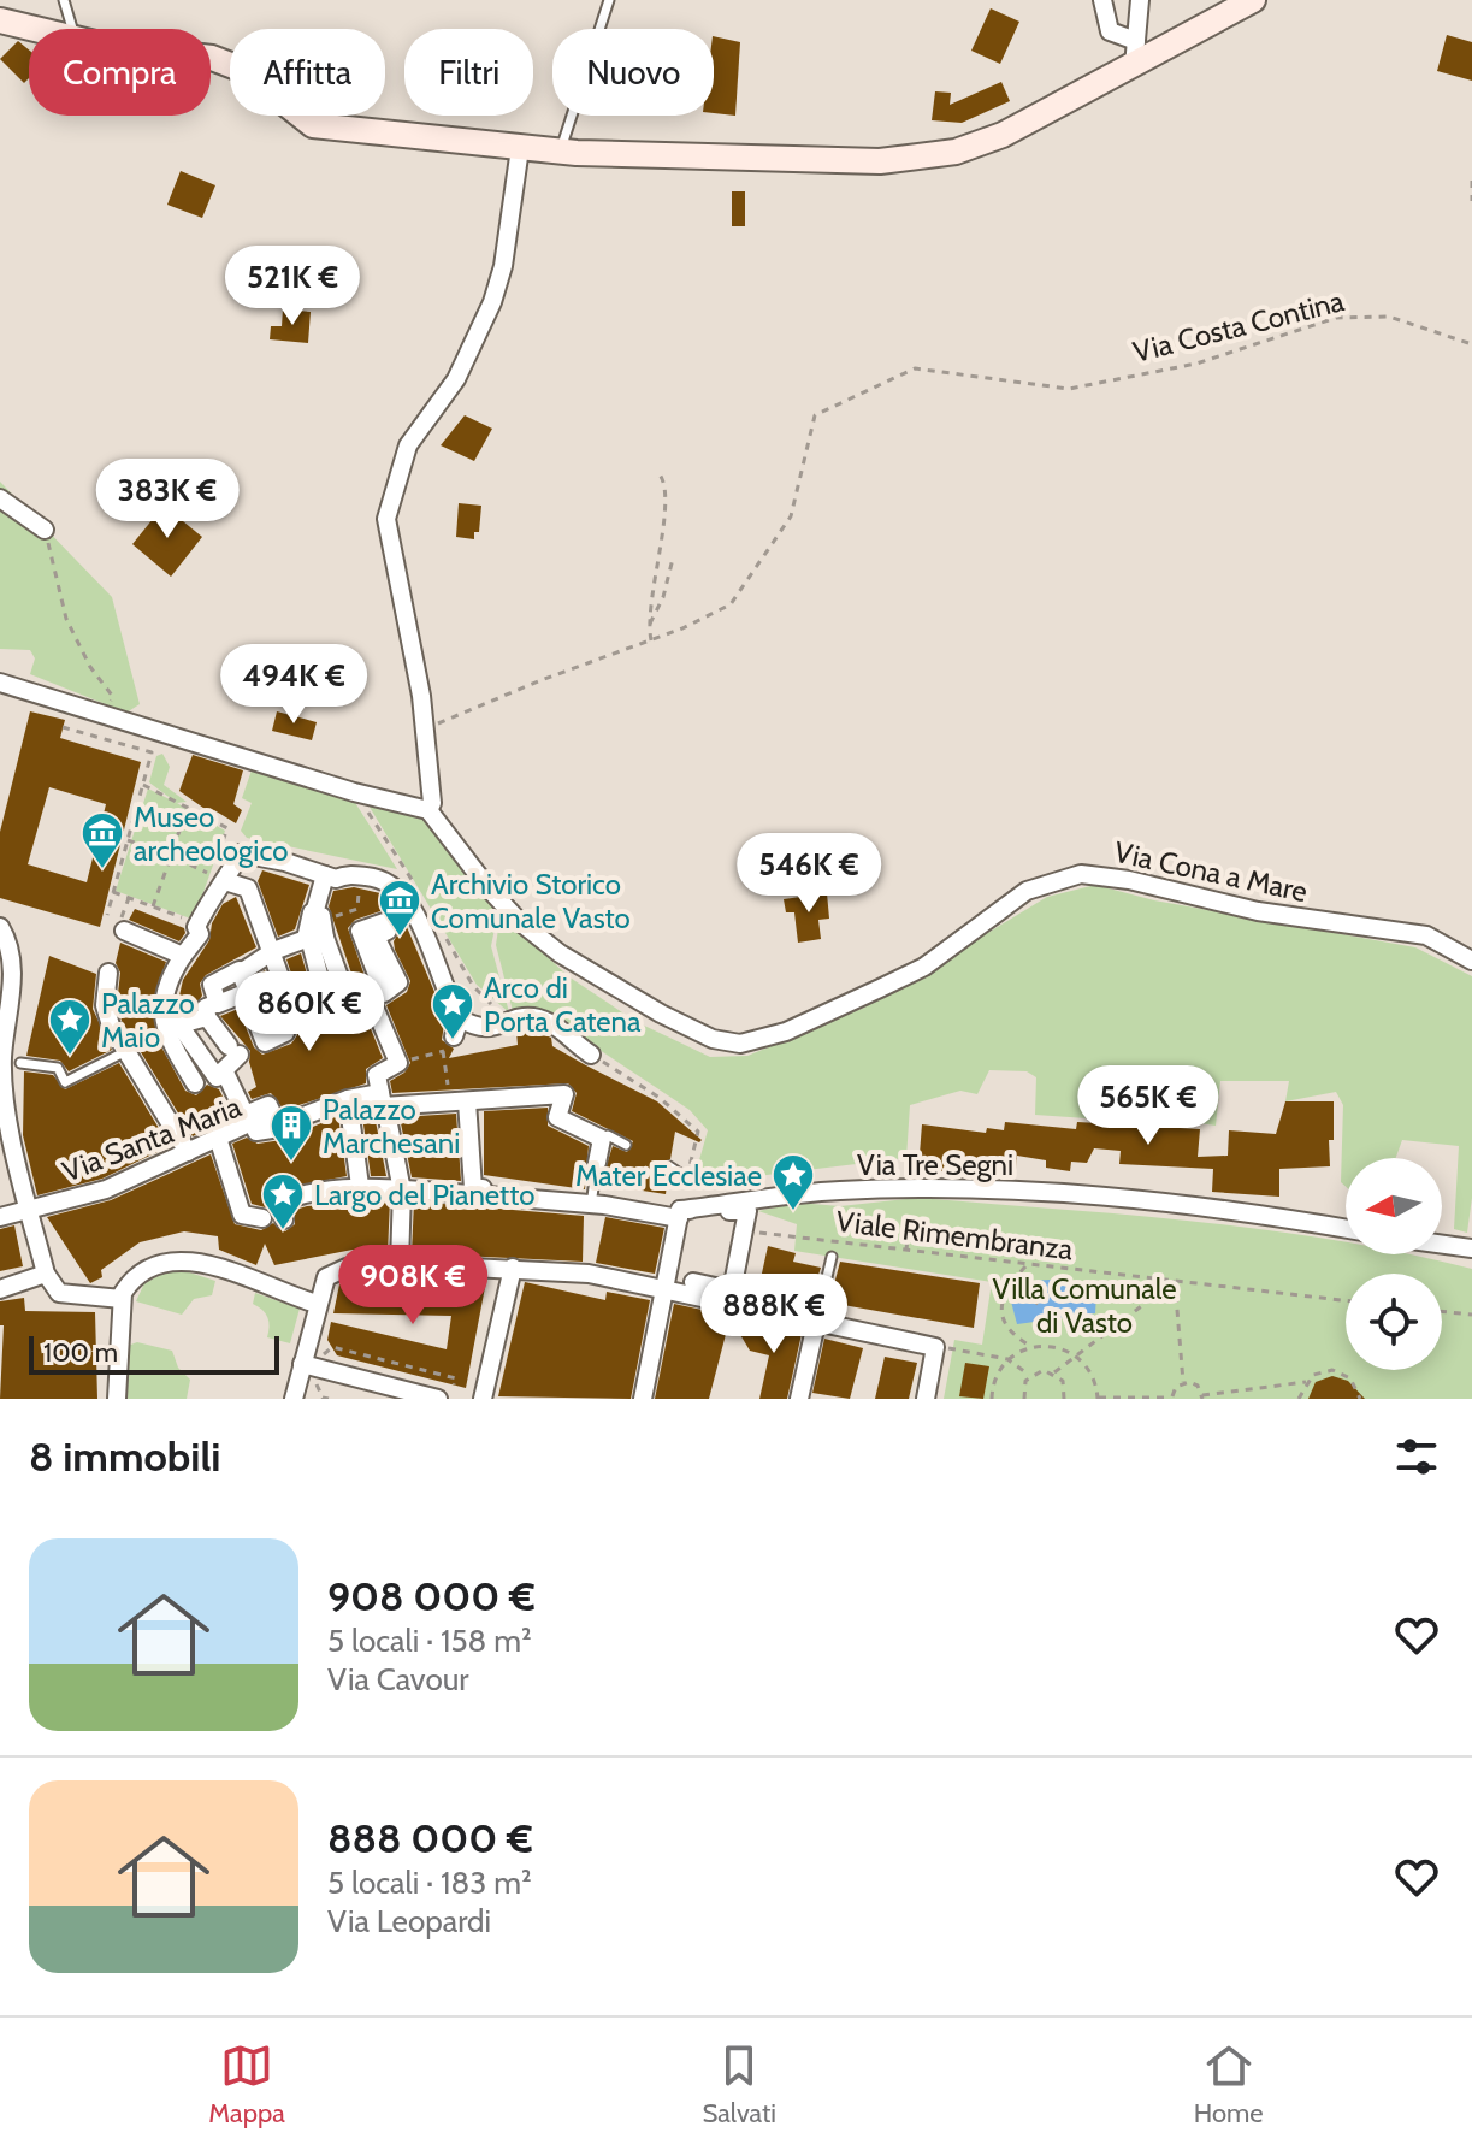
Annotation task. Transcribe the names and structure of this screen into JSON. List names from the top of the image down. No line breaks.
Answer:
{"streets":{"street":["Via Cona a Mare","Via Santa Maria","Via Tre Segni"],"path":["Via Costa Contina","Viale Rimembranza"]},"parks":["Villa Comunale di Vasto"],"places":{"museum":["Museo archeologico","Archivio Storico Comunale Vasto"],"place":["Arco di Porta Catena","Palazzo Maio","Mater Ecclesiae","Largo del Pianetto"],"building":["Palazzo Marchesani"]},"scale_bar":"100 m","north":"left","page":{"chip":["Compra","Affitta","Filtri","Nuovo"],"price":["521K €","383K €","494K €","546K €","860K €","565K €","908K €","888K €"],"scale":"100 m","heading":"8 immobili","list":[{"name":"908 000 €","note":"5 locali · 158 m² · Via Cavour"},{"name":"888 000 €","note":"5 locali · 183 m² · Via Leopardi"}],"tabs":["Mappa","Salvati","Home"]}}
